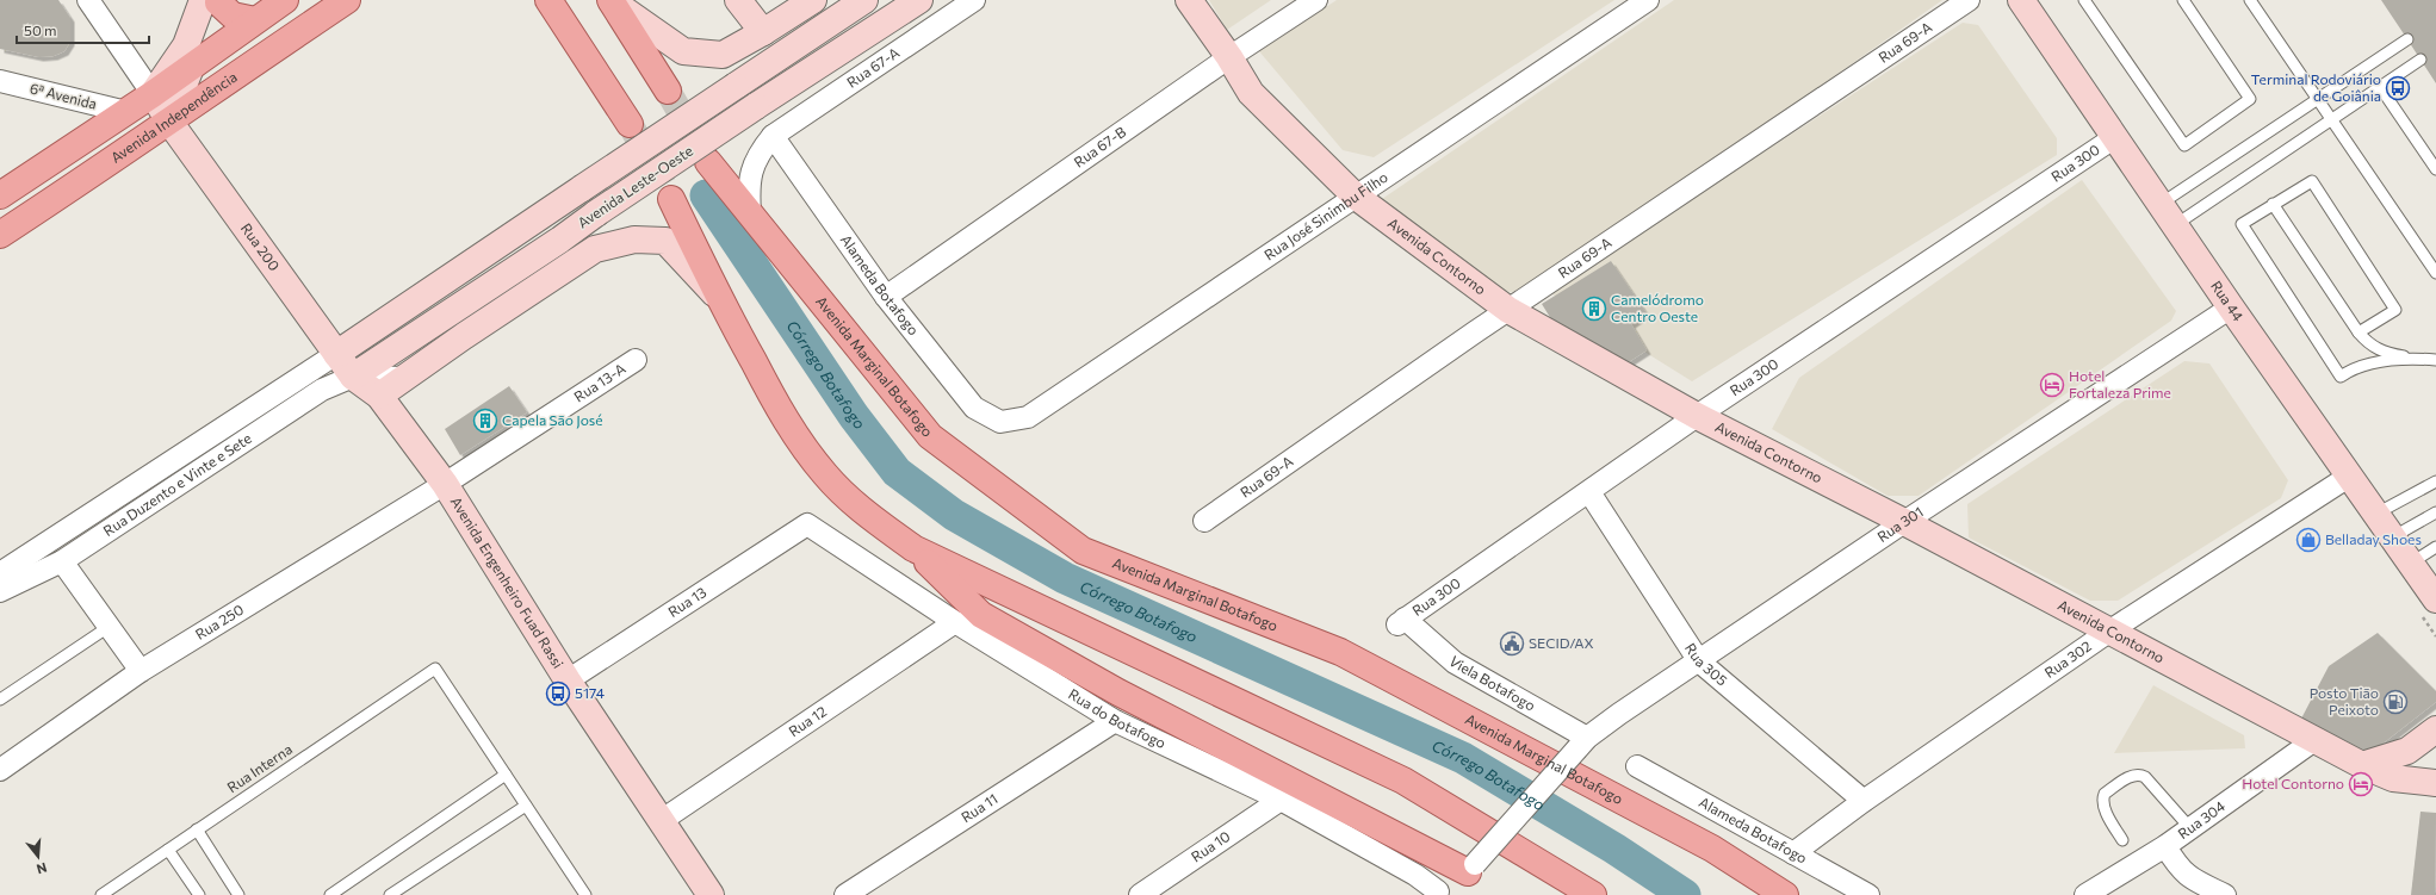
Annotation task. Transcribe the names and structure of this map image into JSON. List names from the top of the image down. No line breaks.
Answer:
{"streets":{"main road":["Avenida Independência","Avenida Leste-Oeste","Rua 200","Avenida Contorno","Rua 44","Avenida Marginal Botafogo","Avenida Engenheiro Fuad Rassi"],"street":["Rua 69-A","Rua 67-A","6ª Avenida","Rua 67-B","Rua 300","Rua José Sinimbu Filho","Alameda Botafogo","Rua 13-A","Rua Duzento e Vinte e Sete","Rua 301","Rua 13","Rua 250","Rua 302","Rua 305","Viela Botafogo","Rua do Botafogo","Rua 12","Rua 11","Rua 304","Rua 10"],"lane":["Rua Interna"]},"crossings":[["Rua 69-A","Avenida Contorno"],["Rua 67-A","Alameda Botafogo"],["Rua 67-A","Avenida Marginal Botafogo"],["Avenida Independência","Rua 200"],["Rua 67-B","Avenida Contorno"],["Rua 67-B","Alameda Botafogo"],["Rua 300","Avenida Contorno"],["Rua 300","Rua 44"],["Rua 300","Rua 305"],["Rua 300","Viela Botafogo"],["Avenida Leste-Oeste","Rua 200"],["Avenida Leste-Oeste","Rua Duzento e Vinte e Sete"],["Rua José Sinimbu Filho","Avenida Contorno"],["Rua José Sinimbu Filho","Alameda Botafogo"],["Rua 200","Rua 13-A"],["Rua 200","Rua Duzento e Vinte e Sete"],["Rua 200","Avenida Engenheiro Fuad Rassi"],["Rua 200","Rua 250"],["Avenida Contorno","Rua 301"],["Avenida Contorno","Rua 302"],["Avenida Contorno","Rua 304"],["Alameda Botafogo","Rua 302"],["Rua 44","Rua 301"],["Rua 44","Rua 302"],["Rua 13-A","Avenida Engenheiro Fuad Rassi"],["Rua 13-A","Rua 250"],["Rua 301","Rua 305"],["Rua 301","Viela Botafogo"],["Rua 301","Rua do Botafogo"],["Avenida Engenheiro Fuad Rassi","Rua 13"],["Avenida Engenheiro Fuad Rassi","Rua 250"],["Avenida Engenheiro Fuad Rassi","Rua 12"],["Rua 13","Rua do Botafogo"],["Rua 302","Rua 305"],["Rua do Botafogo","Rua 12"],["Rua do Botafogo","Rua 11"],["Rua do Botafogo","Rua 10"]],"water":["Córrego Botafogo"],"places":{"bus stop":["Terminal Rodoviário de Goiânia","5174"],"building":["Camelódromo Centro Oeste","Capela São José"],"hotel":["Hotel Fortaleza Prime","Hotel Contorno"],"shop":["Belladay Shoes"],"public building":["SECID/AX"],"fuel station":["Posto Tião Peixoto"]},"scale_bar":"50 m","north":"bottom"}
